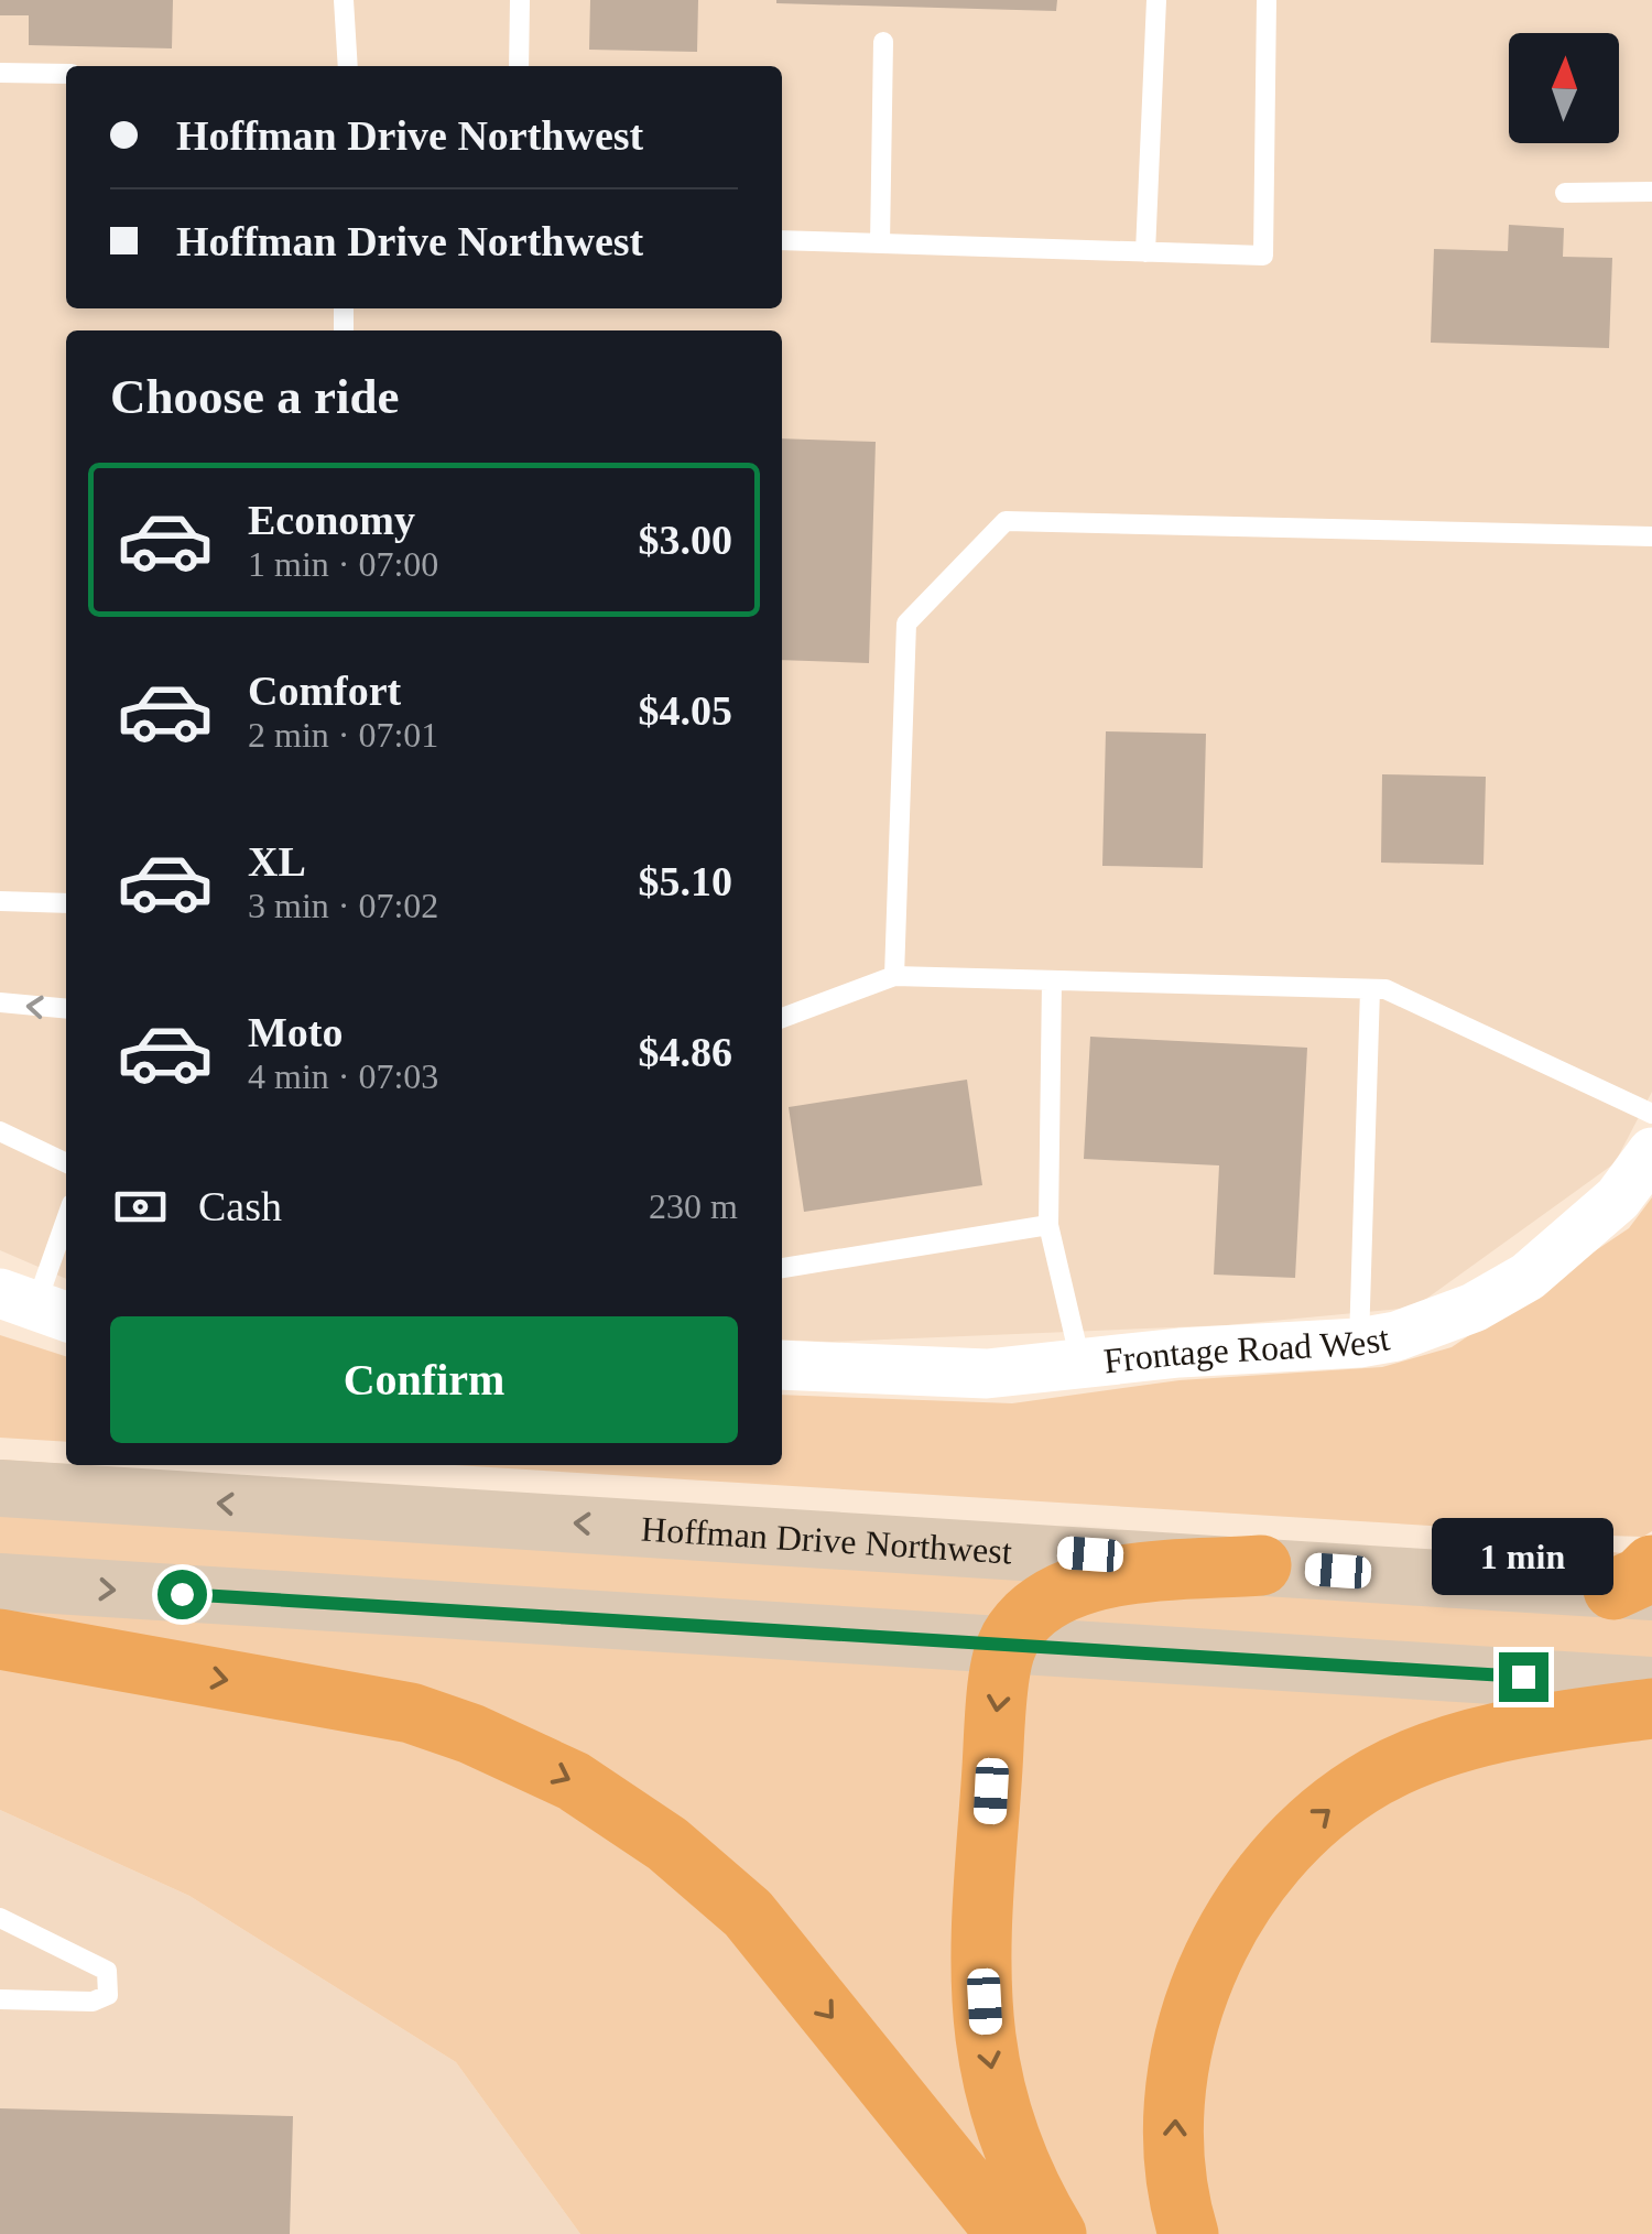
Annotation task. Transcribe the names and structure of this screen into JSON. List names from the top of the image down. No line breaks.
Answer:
{"streets":{"main road":["Hoffman Drive Northwest"],"street":["Frontage Road West"]},"north":"top","page":{"banner":["Hoffman Drive Northwest","Hoffman Drive Northwest"],"heading":"Choose a ride","list":[{"name":"Economy","note":"1 min · 07:00","value":"$3.00"},{"name":"Comfort","note":"2 min · 07:01","value":"$4.05"},{"name":"XL","note":"3 min · 07:02","value":"$5.10"},{"name":"Moto","note":"4 min · 07:03","value":"$4.86"}],"pay":["Cash","230 m"],"buttons":"Confirm","bubble":"1 min"}}
